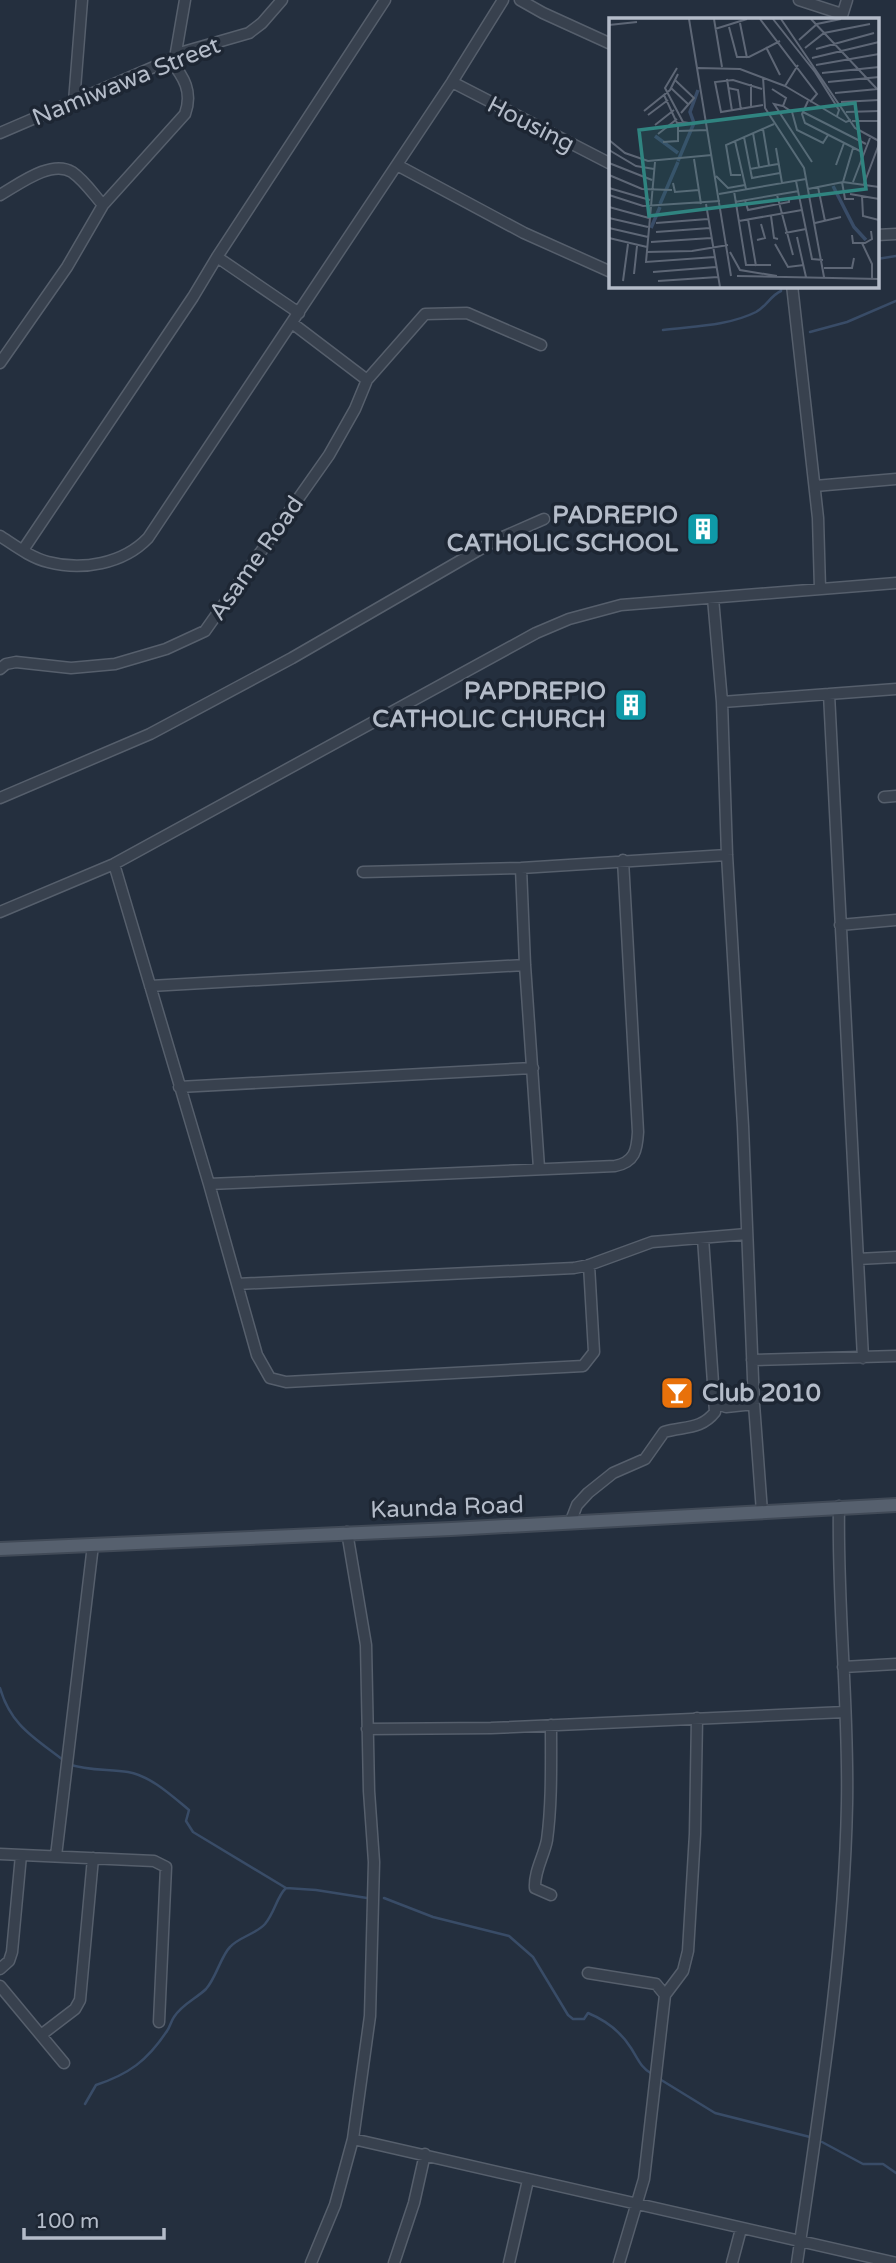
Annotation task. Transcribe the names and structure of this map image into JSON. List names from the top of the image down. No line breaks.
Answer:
{"streets":{"main road":["Kaunda Road"],"street":["Namiwawa Street","Housing","Asame Road"]},"places":{"building":["PADREPIO CATHOLIC SCHOOL","PAPDREPIO CATHOLIC CHURCH"],"bar":["Club 2010"]},"scale_bar":"100 m"}
